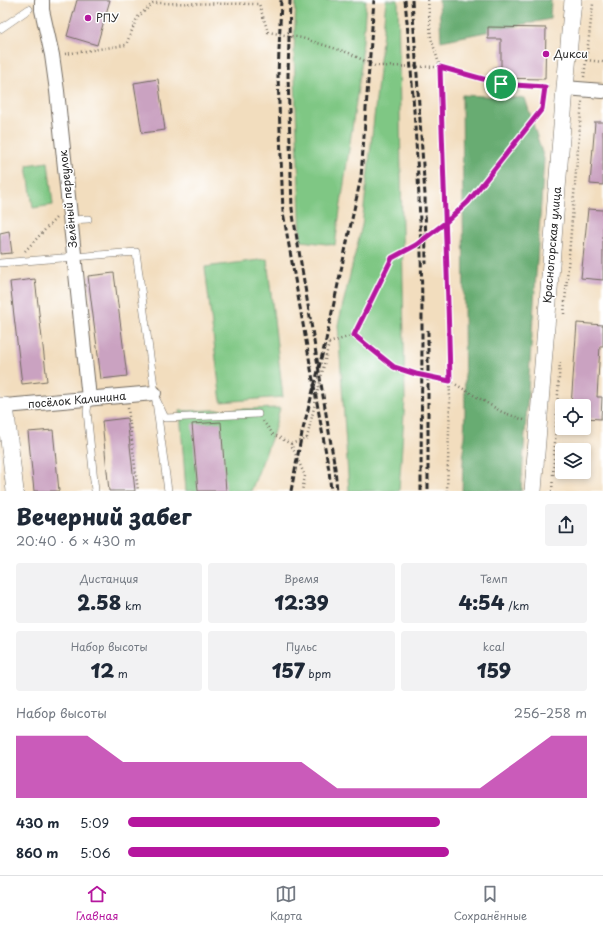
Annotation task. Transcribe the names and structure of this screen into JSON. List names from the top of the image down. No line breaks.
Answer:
{"streets":{"street":["Зелёный переулок","Красногорская улица","посёлок Калинина"]},"crossings":[["Зелёный переулок","посёлок Калинина"]],"places":["РПУ","Дикси"],"page":{"heading":["Вечерний забег","20:40 · 6 × 430 m"],"stats":[["Дистанция","2.58 km"],["Время","12:39"],["Темп","4:54 /km"],["Набор высоты","12 m"],["Пульс","157 bpm"],["kcal","159"]],"chart":["Набор высоты","256–258 m"],"list":[{"name":"430 m","note":"5:09"},{"name":"860 m","note":"5:06"}],"tabs":["Главная","Карта","Сохранённые"]}}
